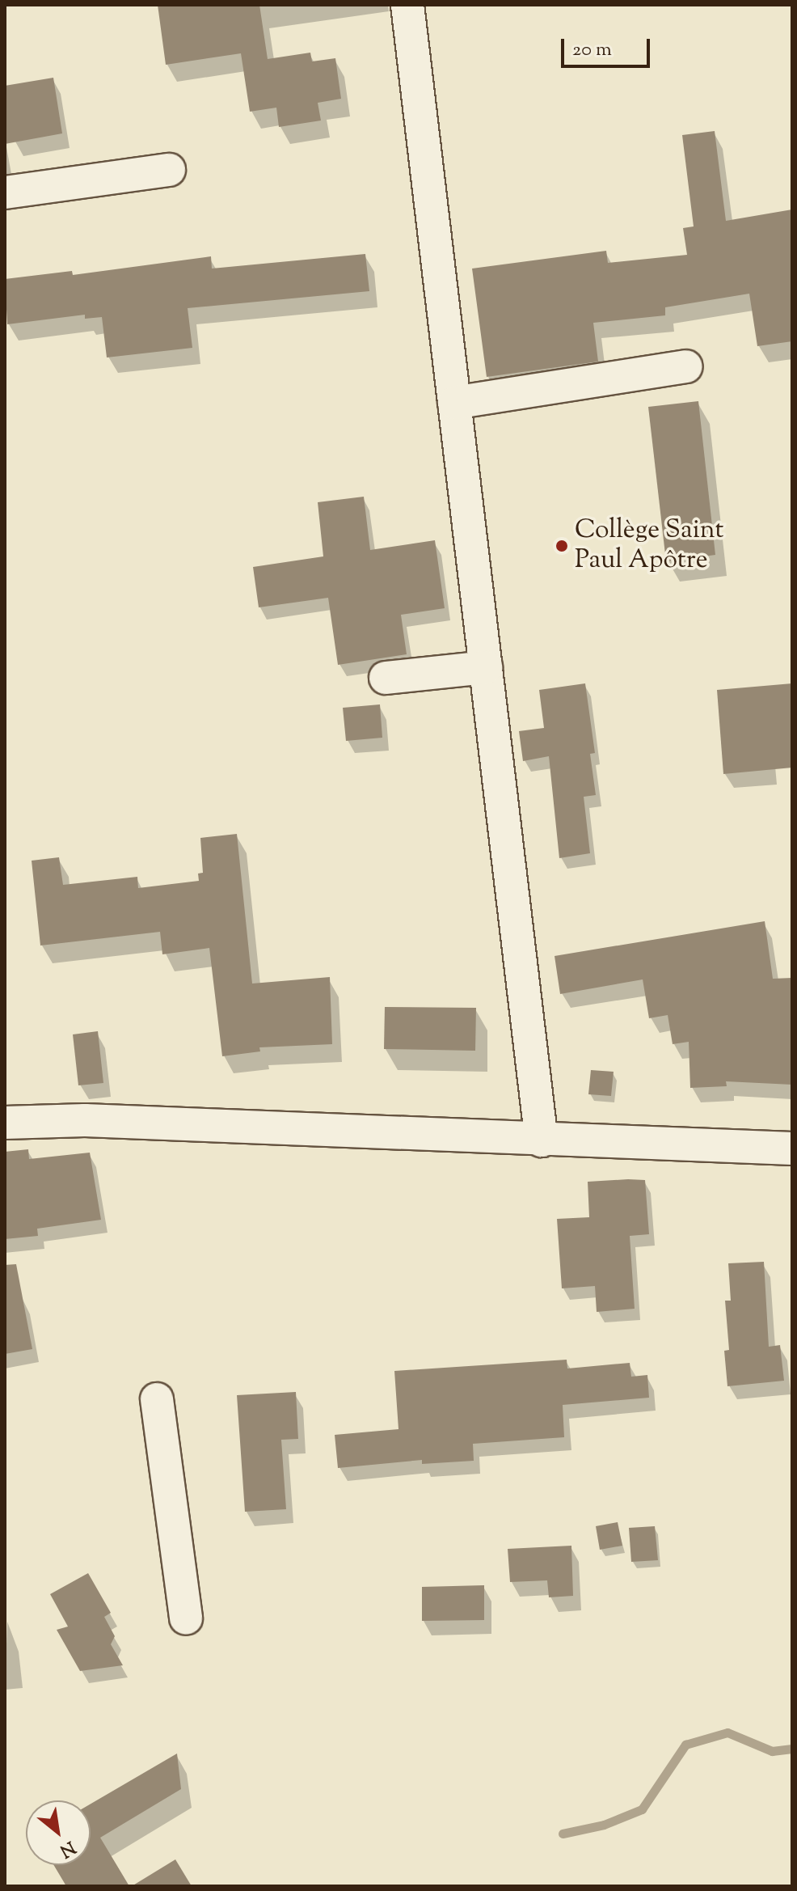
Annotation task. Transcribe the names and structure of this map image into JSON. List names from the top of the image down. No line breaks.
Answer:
{"places":["Collège Saint Paul Apôtre"],"scale_bar":"20 m","north":"bottom right"}
